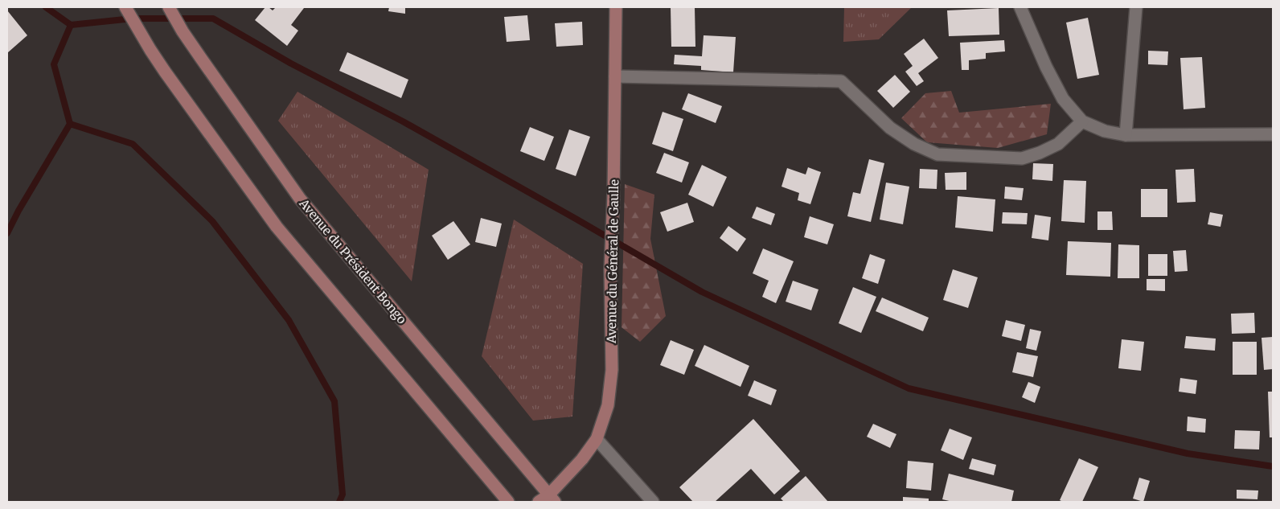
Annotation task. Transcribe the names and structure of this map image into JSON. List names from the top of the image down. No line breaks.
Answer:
{"streets":{"street":["Avenue du Président Bongo","Avenue du Général de Gaulle"]},"crossings":[["Avenue du Président Bongo","Avenue du Général de Gaulle"]]}
